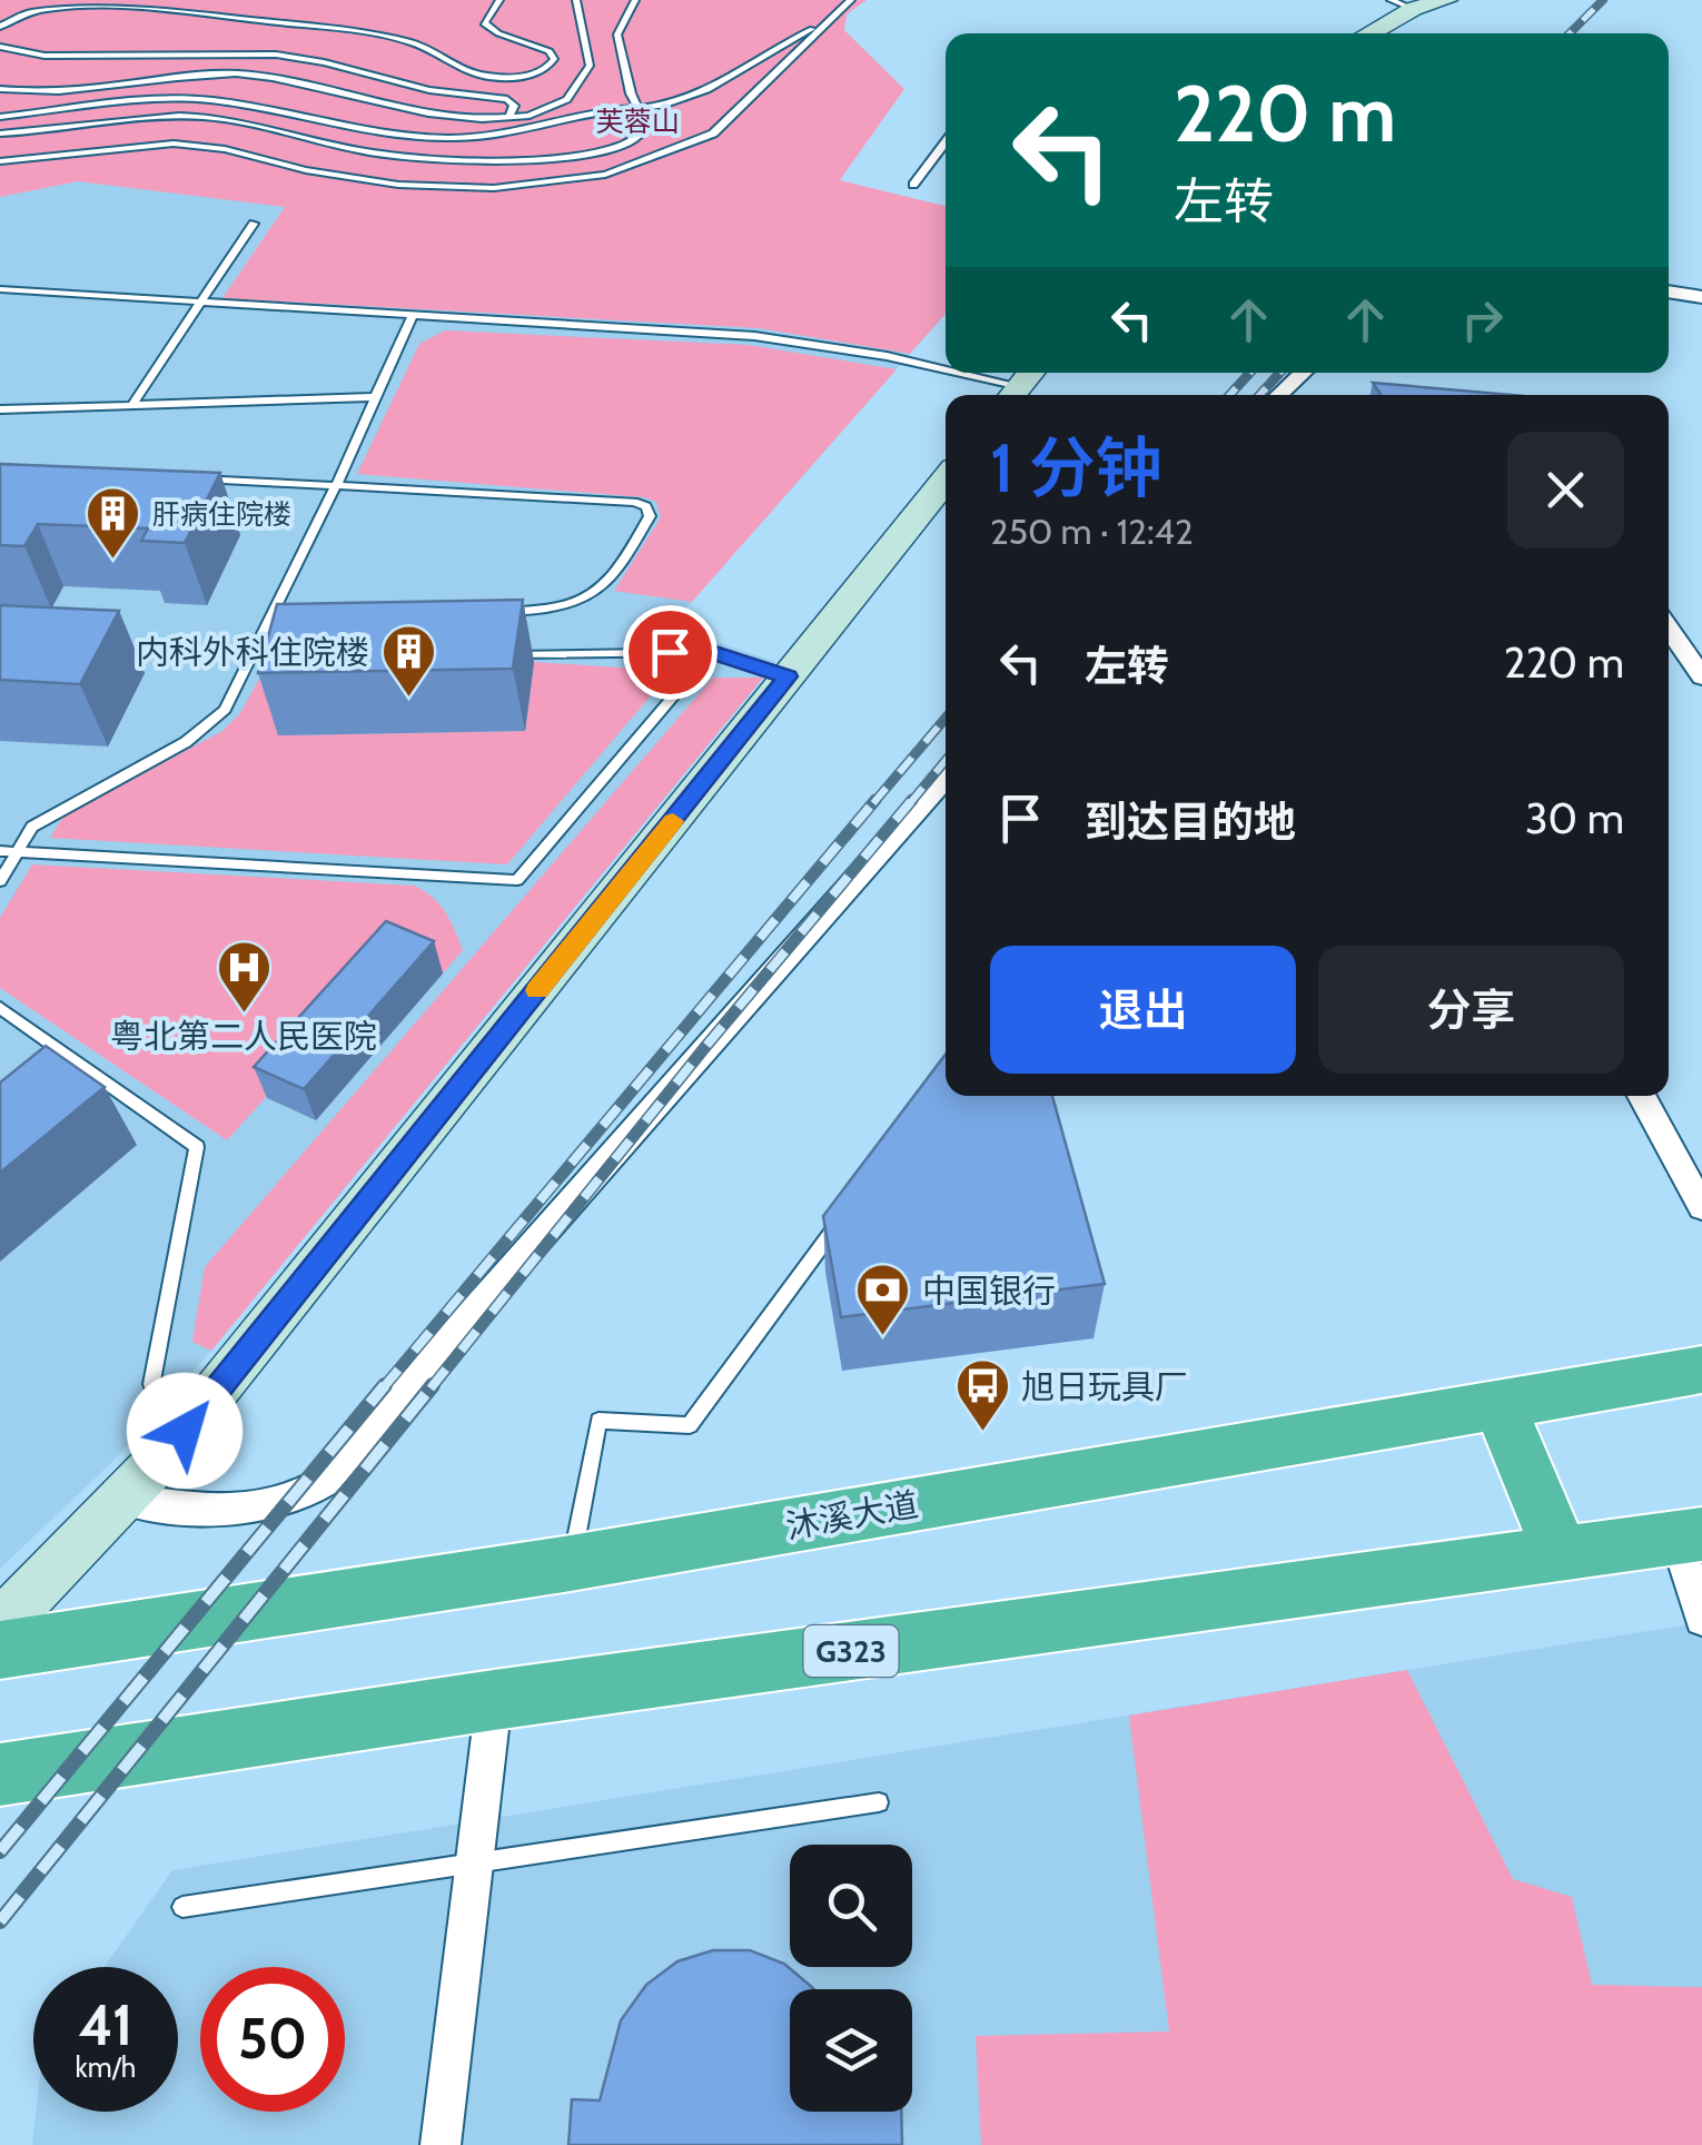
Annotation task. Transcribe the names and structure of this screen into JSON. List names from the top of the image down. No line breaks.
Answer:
{"streets":{"highway":["沐溪大道","G323"]},"parks":["芙蓉山"],"places":{"building":["肝病住院楼","内科外科住院楼"],"hospital":["粤北第二人民医院"],"bank":["中国银行"],"bus stop":["旭日玩具厂"]},"page":{"turn":["220 m","左转"],"heading":["1 分钟","250 m · 12:42"],"list":[{"name":"左转","value":"220 m"},{"name":"到达目的地","value":"30 m"}],"buttons":["退出","分享"],"speed":"41 km/h","limit":"50"}}
